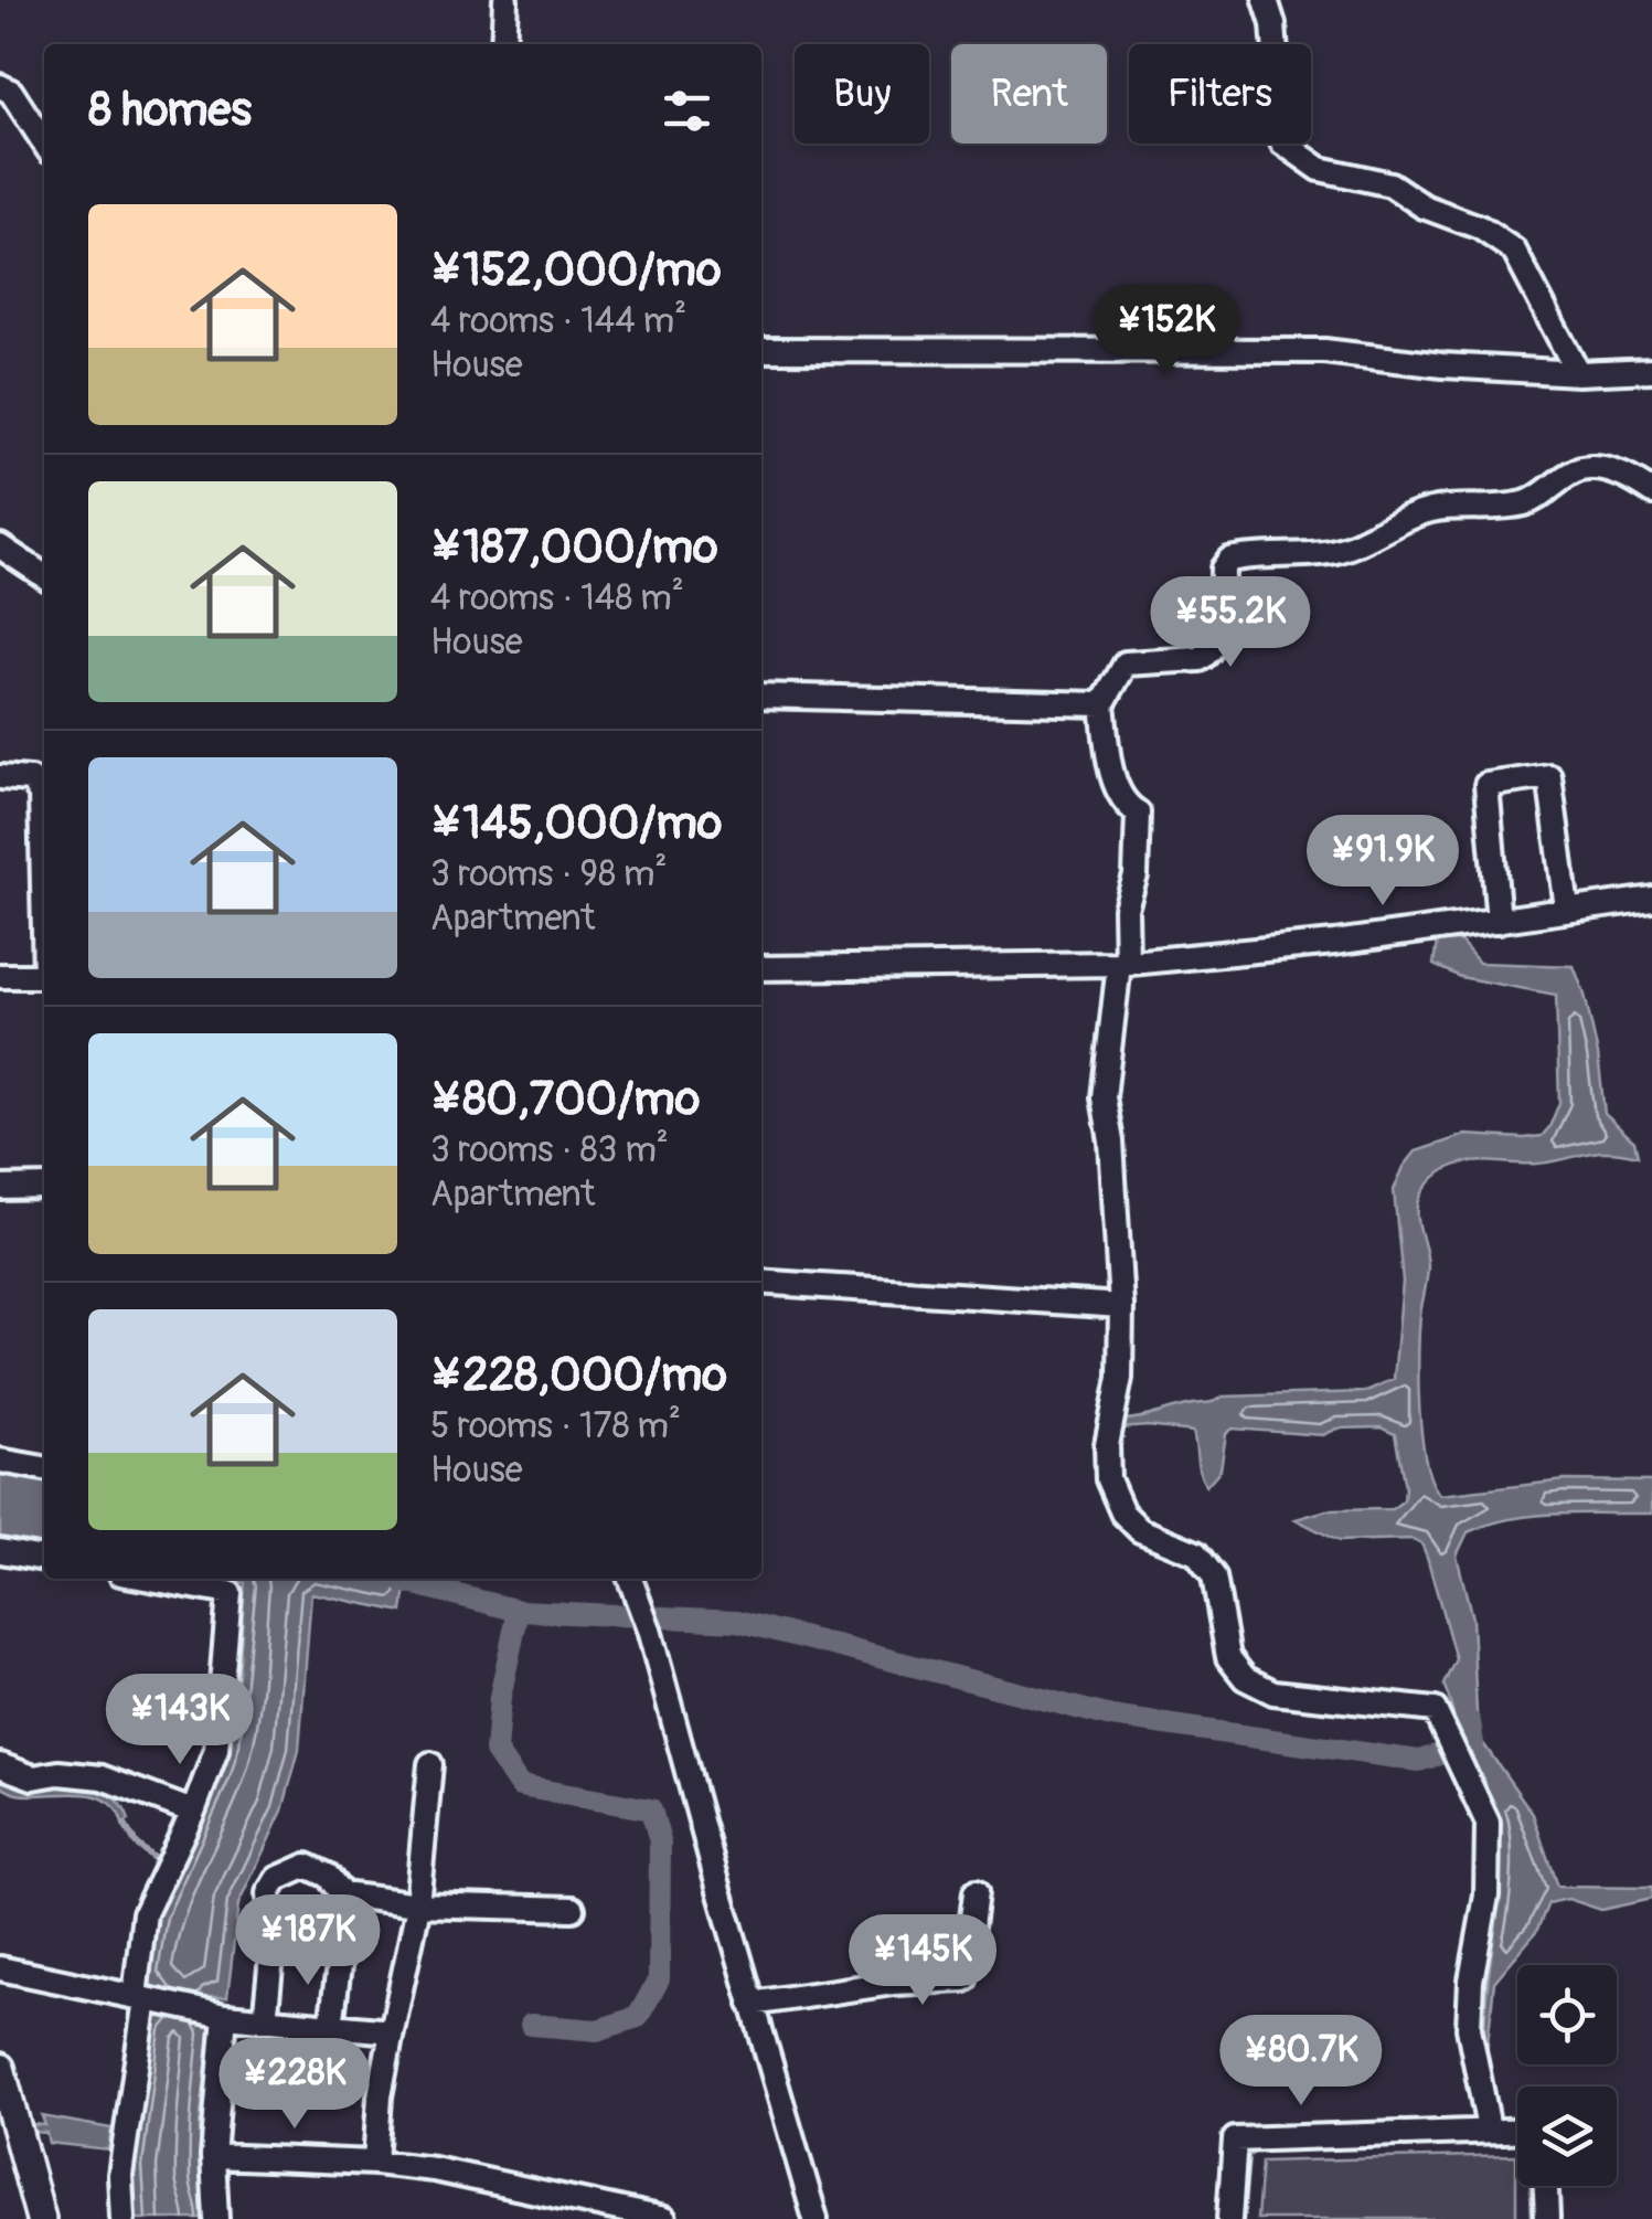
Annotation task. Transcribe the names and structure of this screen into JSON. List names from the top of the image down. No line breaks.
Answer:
{"page":{"chip":["Buy","Rent","Filters"],"heading":"8 homes","list":[{"name":"¥152,000/mo","note":"4 rooms · 144 m² · House"},{"name":"¥187,000/mo","note":"4 rooms · 148 m² · House"},{"name":"¥145,000/mo","note":"3 rooms · 98 m² · Apartment"},{"name":"¥80,700/mo","note":"3 rooms · 83 m² · Apartment"},{"name":"¥228,000/mo","note":"5 rooms · 178 m² · House"}],"price":["¥152K","¥55.2K","¥91.9K","¥143K","¥187K","¥145K","¥80.7K","¥228K"]}}
